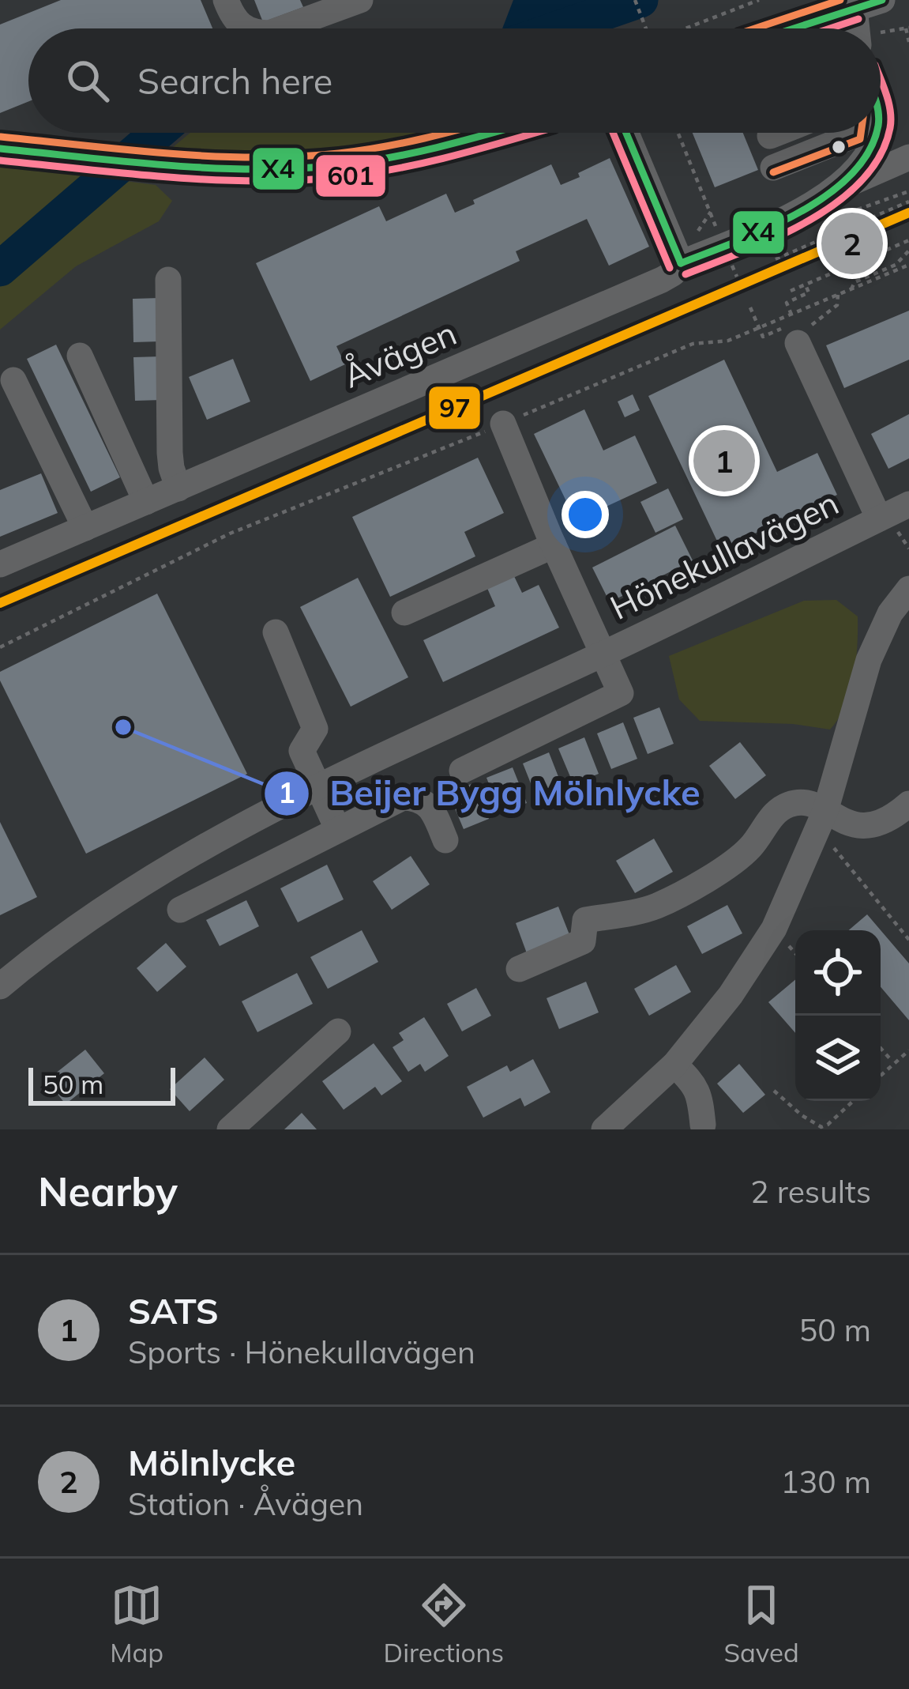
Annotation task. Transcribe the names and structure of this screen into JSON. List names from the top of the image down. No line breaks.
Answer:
{"streets":{"street":["Åvägen","Hönekullavägen"]},"places":["Beijer Bygg Mölnlycke"],"lines":["transit line X4","transit line 601","transit line 97"],"scale_bar":"50 m","page":{"search":"Search here","pins":["2","1"],"scale":"50 m","heading":["Nearby","2 results"],"list":[{"mark":"1","name":"SATS","note":"Sports · Hönekullavägen","value":"50 m"},{"mark":"2","name":"Mölnlycke","note":"Station · Åvägen","value":"130 m"}],"nav":["Map","Directions","Saved"]}}
